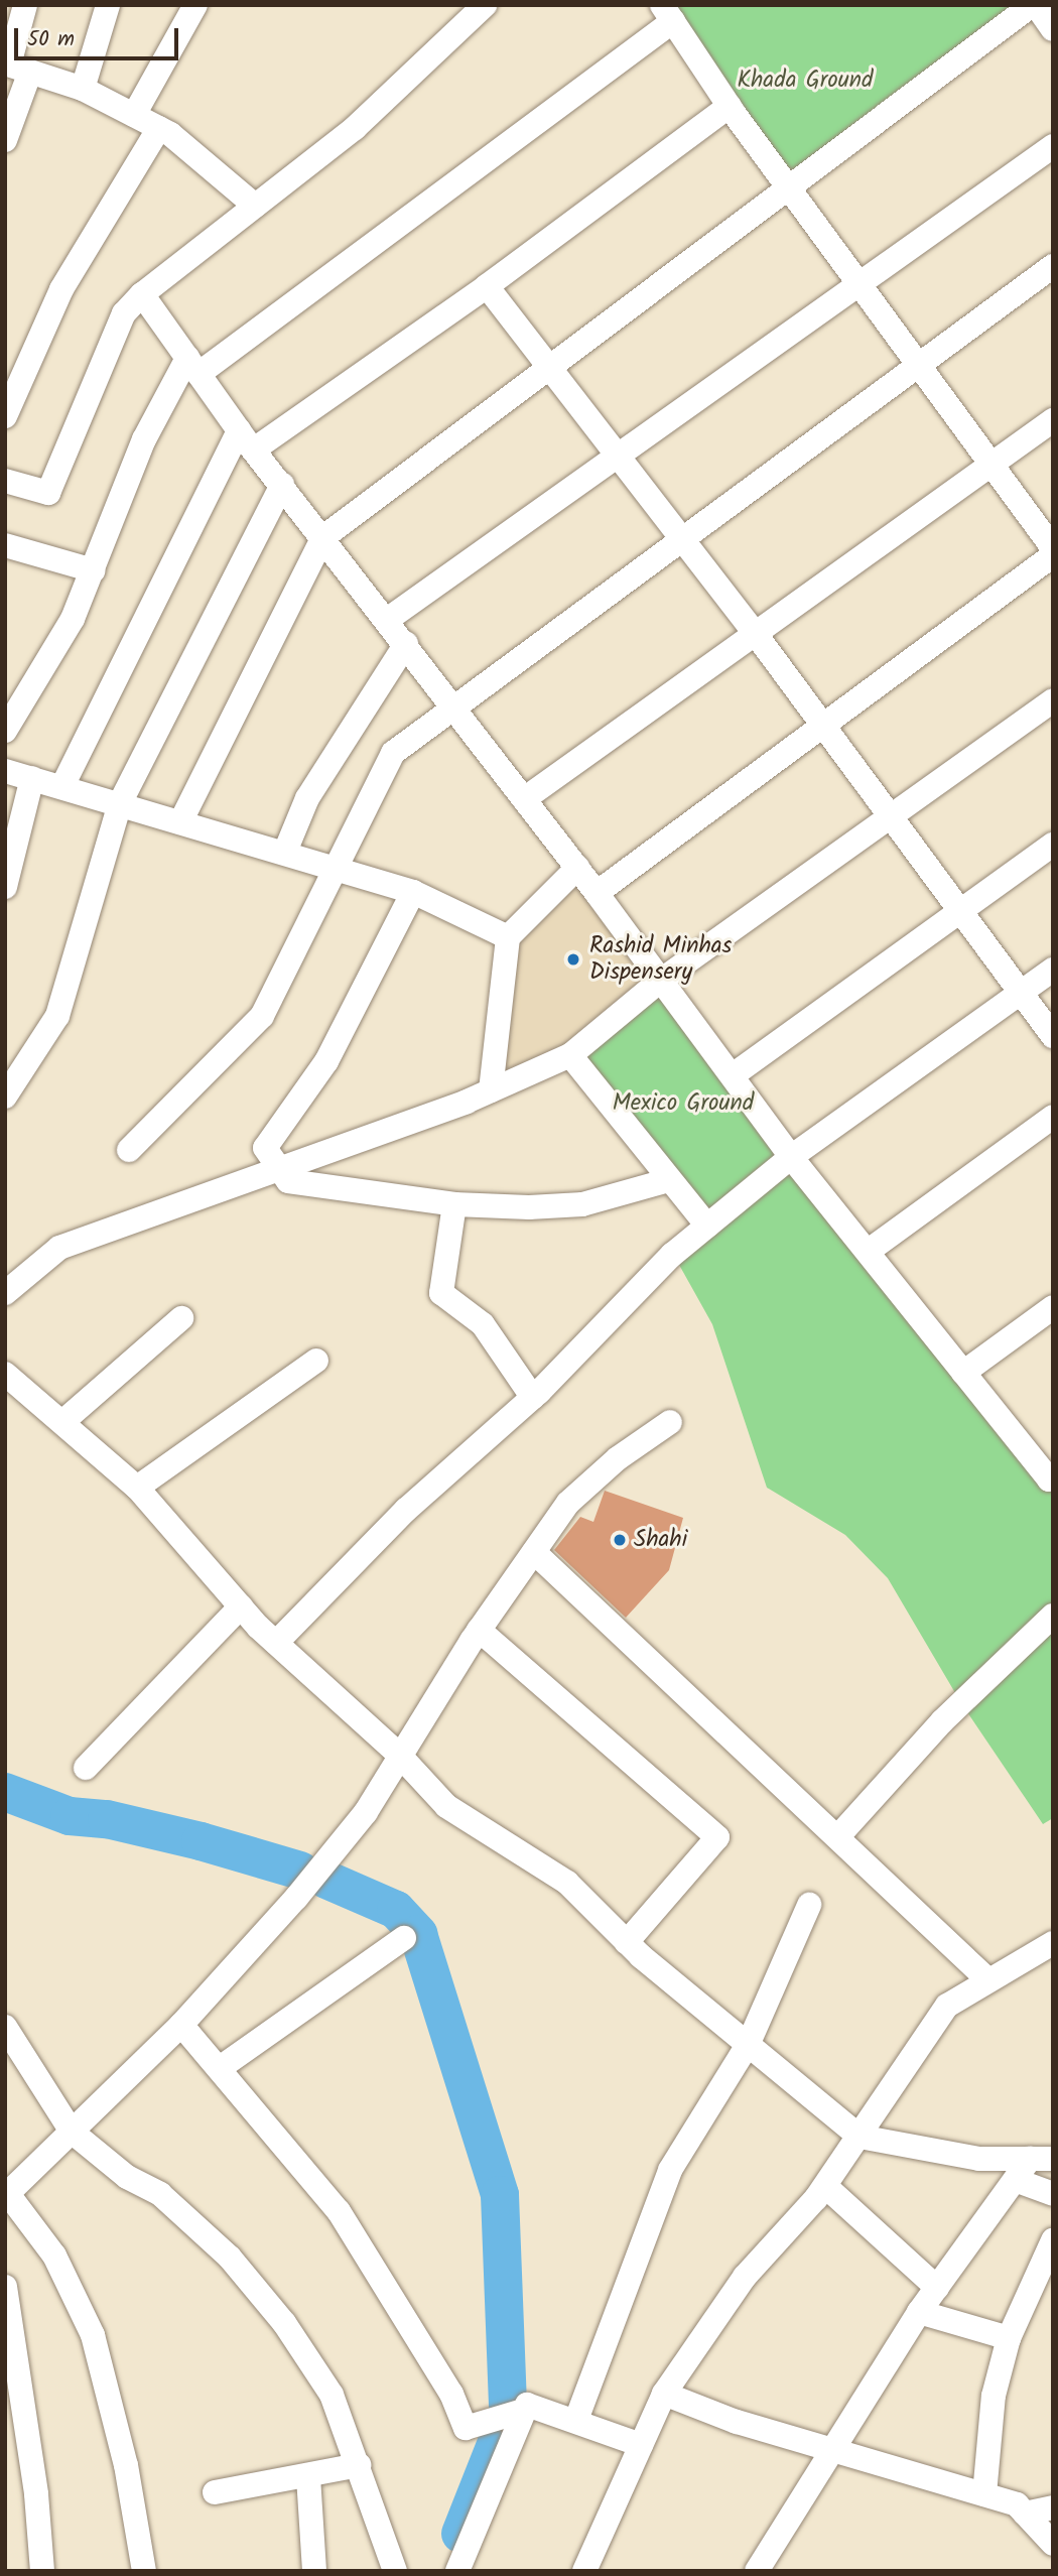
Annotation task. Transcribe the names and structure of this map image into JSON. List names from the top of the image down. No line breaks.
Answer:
{"parks":["Khada Ground","Mexico Ground"],"places":["Rashid Minhas Dispensery","Shahi"],"scale_bar":"50 m"}
